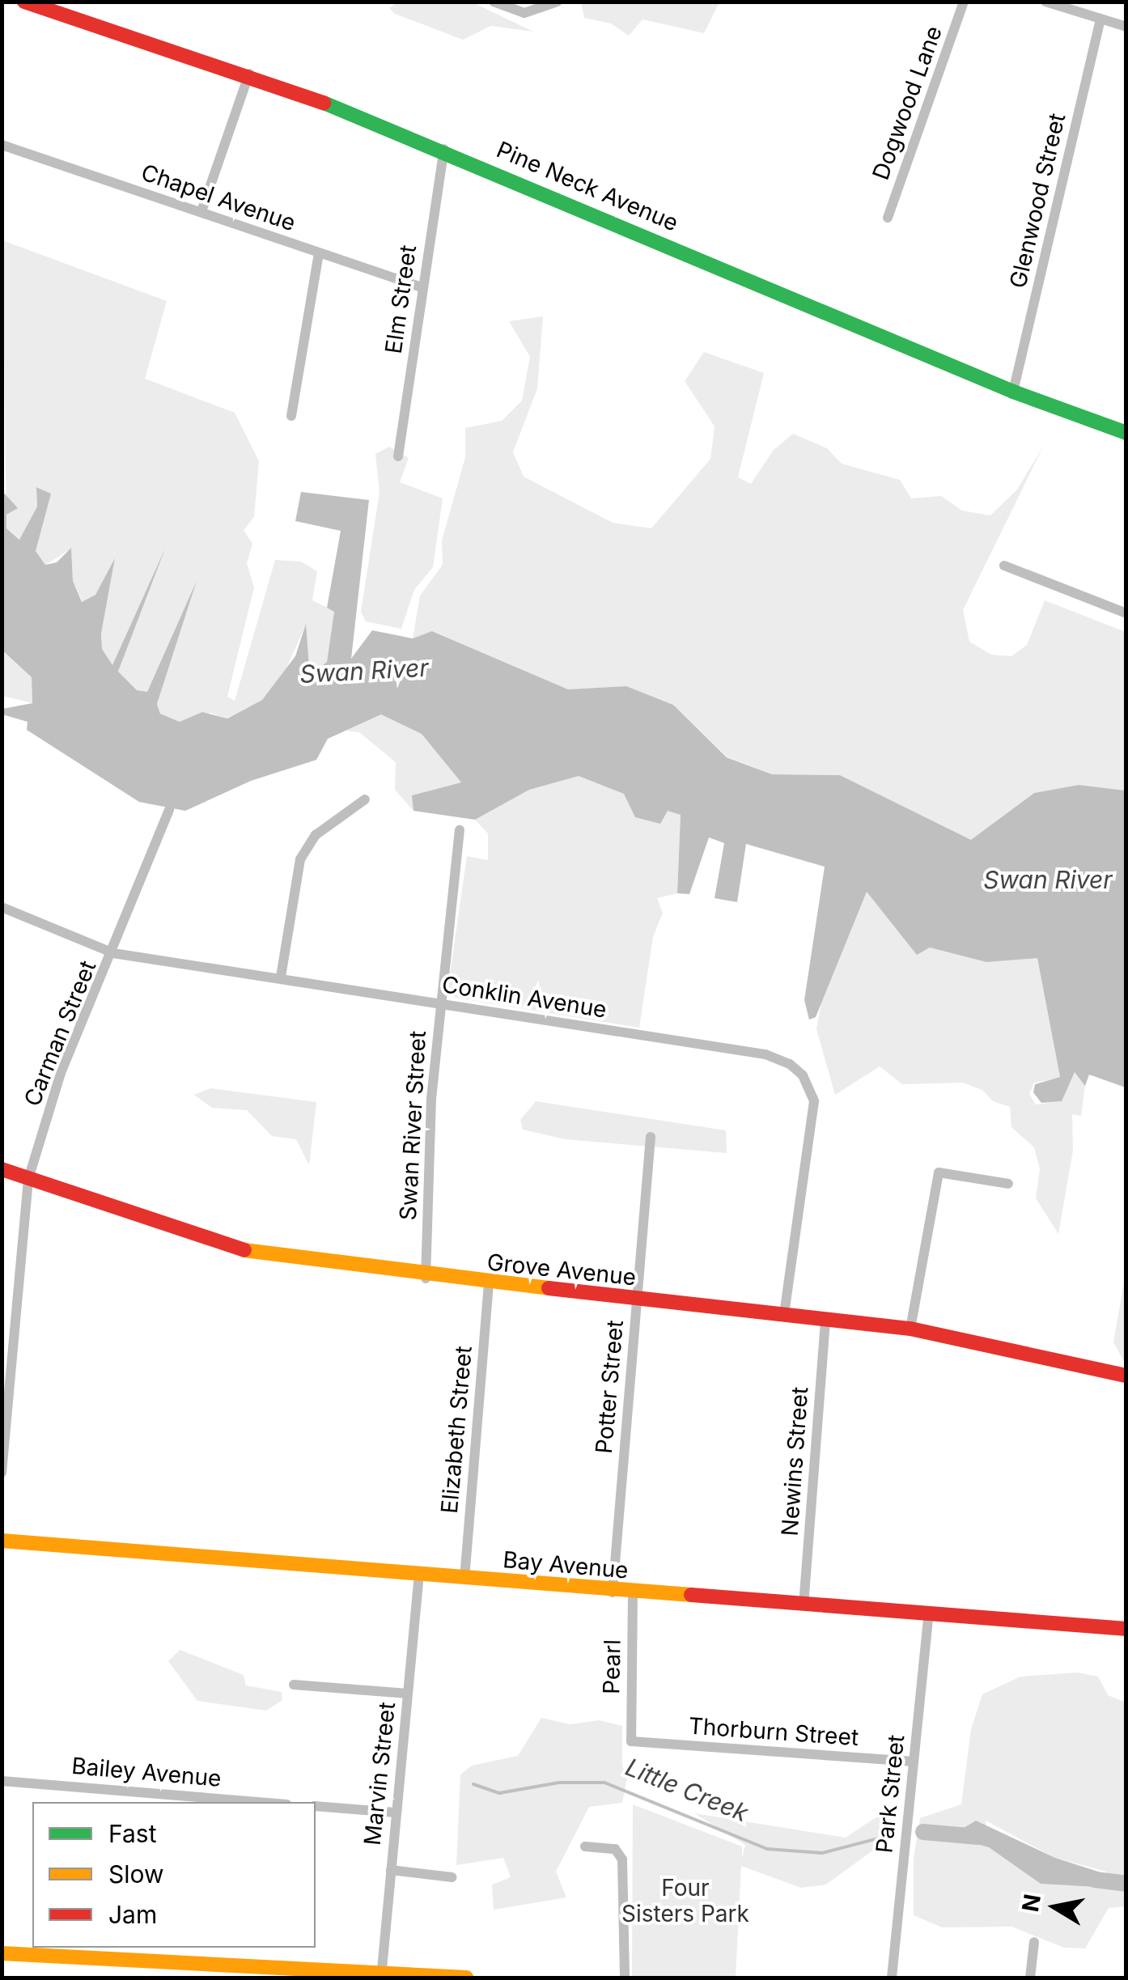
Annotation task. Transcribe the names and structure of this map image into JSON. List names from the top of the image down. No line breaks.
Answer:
{"streets":{"street":["Dogwood Lane","Pine Neck Avenue","Chapel Avenue","Glenwood Street","Elm Street","Conklin Avenue","Carman Street","Swan River Street","Grove Avenue","Potter Street","Elizabeth Street","Newins Street","Bay Avenue","Pearl","Thorburn Street","Bailey Avenue","Marvin Street","Park Street"]},"crossings":[["Pine Neck Avenue","Glenwood Street"],["Pine Neck Avenue","Elm Street"],["Chapel Avenue","Elm Street"],["Conklin Avenue","Carman Street"],["Conklin Avenue","Swan River Street"],["Conklin Avenue","Grove Avenue"],["Carman Street","Grove Avenue"],["Swan River Street","Grove Avenue"],["Grove Avenue","Potter Street"],["Grove Avenue","Elizabeth Street"],["Grove Avenue","Newins Street"],["Potter Street","Bay Avenue"],["Elizabeth Street","Bay Avenue"],["Newins Street","Bay Avenue"],["Bay Avenue","Pearl"],["Bay Avenue","Marvin Street"],["Bay Avenue","Park Street"],["Pearl","Thorburn Street"],["Thorburn Street","Park Street"]],"water":["Swan River","Little Creek"],"parks":["Four Sisters Park"],"legend":["Fast","Slow","Jam"],"north":"left"}
